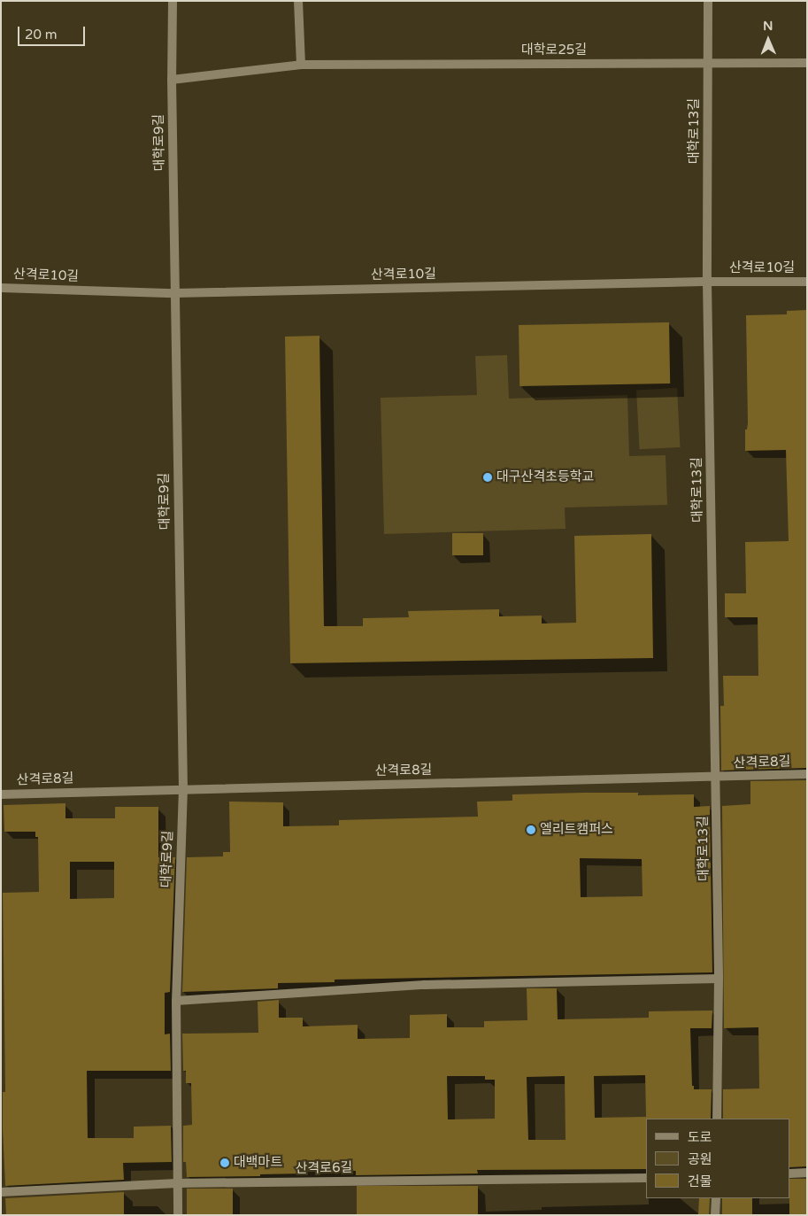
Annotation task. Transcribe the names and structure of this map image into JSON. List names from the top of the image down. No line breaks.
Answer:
{"streets":{"street":["대학로25길","대학로13길","대학로9길","산격로10길","산격로8길","산격로6길"]},"crossings":[["대학로25길","대학로13길"],["대학로25길","대학로9길"],["대학로13길","산격로10길"],["대학로13길","산격로8길"],["대학로9길","산격로10길"],["대학로9길","산격로8길"],["대학로9길","산격로6길"]],"places":["대구산격초등학교","엘리트캠퍼스","대백마트"],"legend":["도로","공원","건물"],"scale_bar":"20 m","north":"top"}
